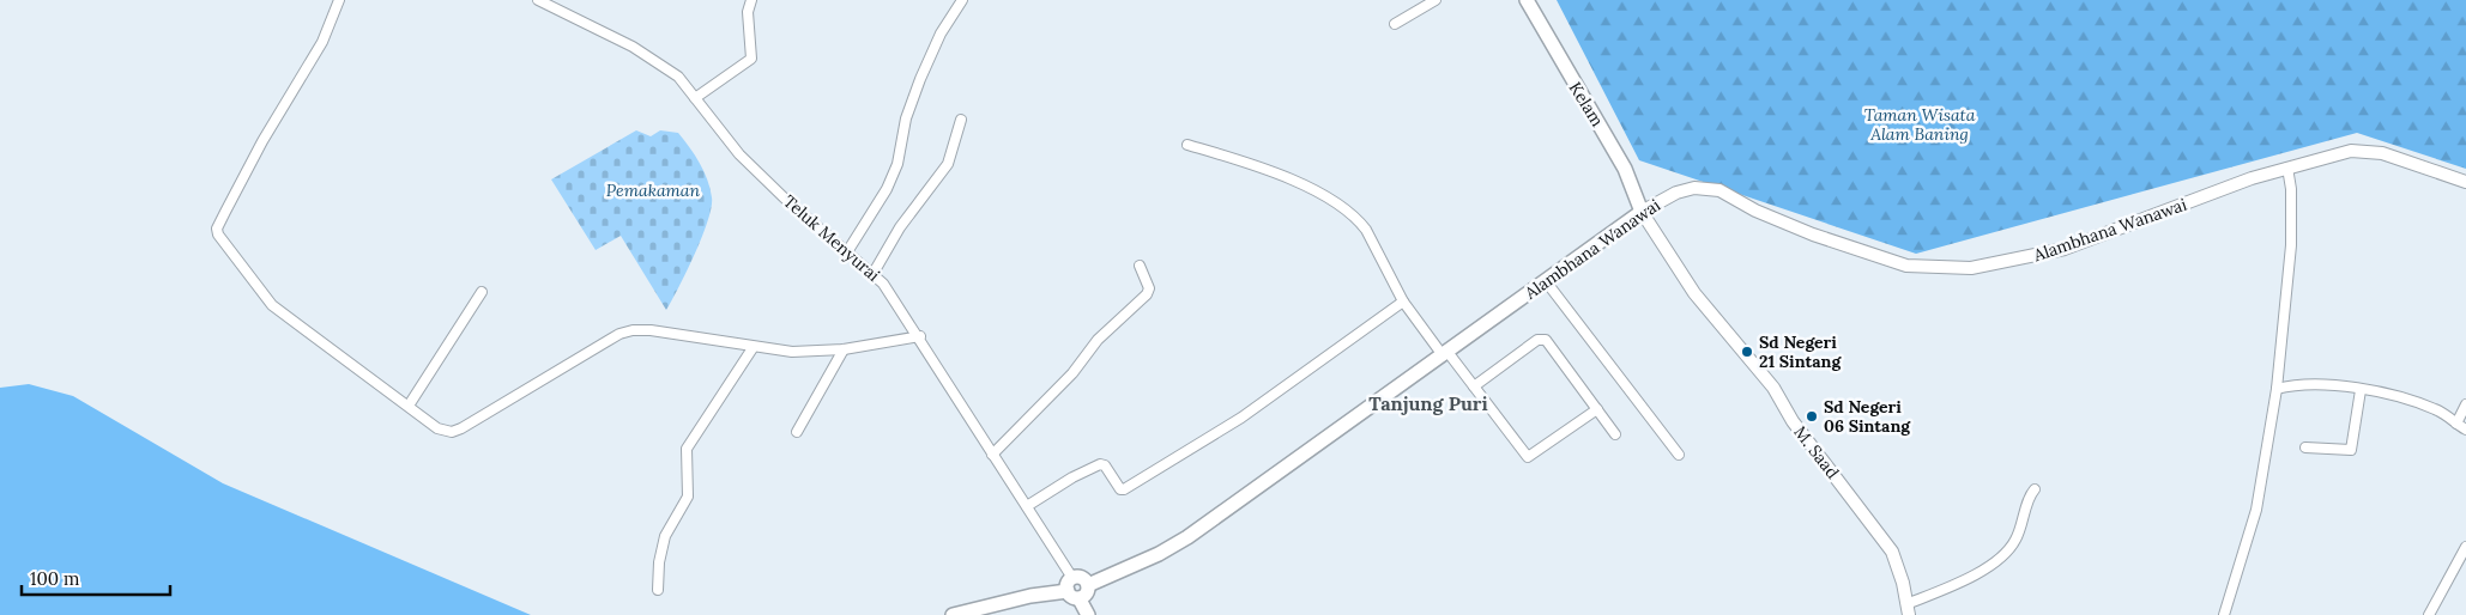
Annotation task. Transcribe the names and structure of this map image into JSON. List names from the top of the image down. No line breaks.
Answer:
{"streets":{"main road":["Kelam","Alambhana Wanawai"],"street":["Teluk Menyurai","M. Saad"]},"crossings":[["Kelam","Alambhana Wanawai"],["Kelam","M. Saad"],["Alambhana Wanawai","Teluk Menyurai"],["Alambhana Wanawai","M. Saad"]],"districts":["Tanjung Puri"],"parks":["Taman Wisata Alam Baning","Pemakaman"],"places":["Sd Negeri 21 Sintang","Sd Negeri 06 Sintang"],"scale_bar":"100 m"}
